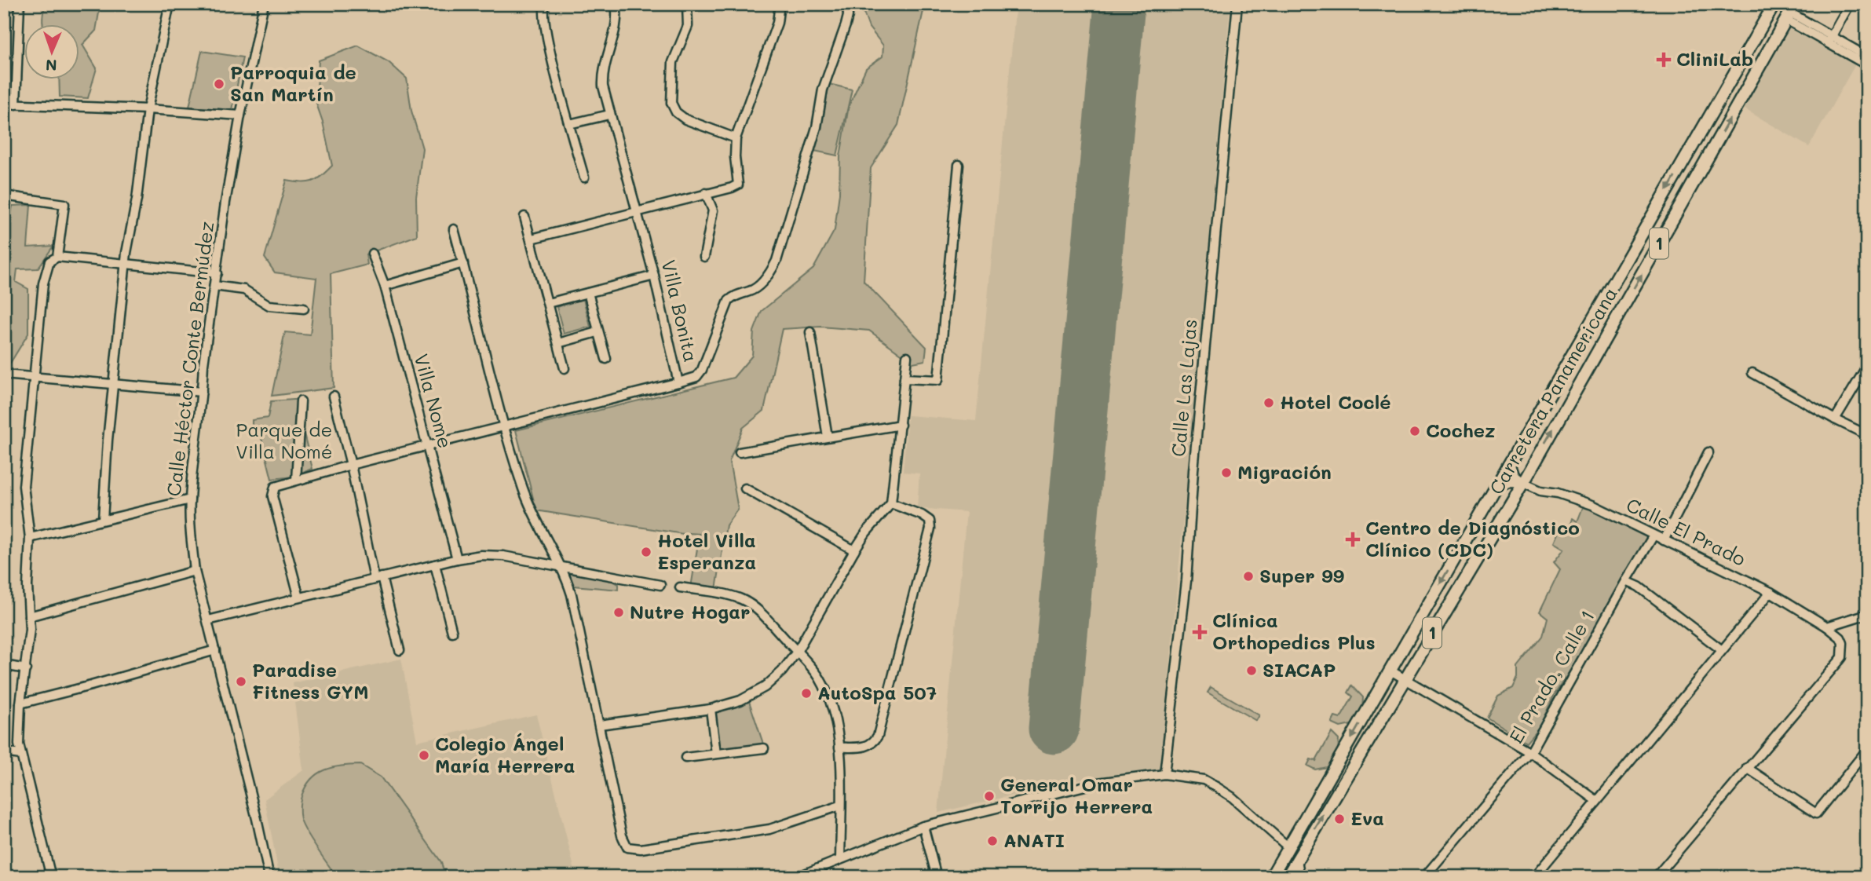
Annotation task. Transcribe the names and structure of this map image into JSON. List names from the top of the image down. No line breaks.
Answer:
{"streets":{"highway":["1","Carretera Panamericana"],"street":["Villa Bonita","Calle Héctor Conte Bermúdez","Calle Las Lajas","Villa Nome","Calle El Prado","El Prado, Calle 1"]},"crossings":[["1","Carretera Panamericana"],["Villa Bonita","Villa Nome"],["Carretera Panamericana","Calle El Prado"],["Calle El Prado","El Prado, Calle 1"]],"parks":["Parque de Villa Nomé"],"places":{"health":["CliniLab","Centro de Diagnóstico Clínico (CDC)","Clínica Orthopedics Plus"],"other":["Parroquia de San Martín","Hotel Coclé","Cochez","Migración","Hotel Villa Esperanza","Super 99","Nutre Hogar","SIACAP","Paradise Fitness GYM","AutoSpa 507","Colegio Ángel María Herrera","General Omar Torrijo Herrera","Eva","ANATI"]},"north":"bottom"}
